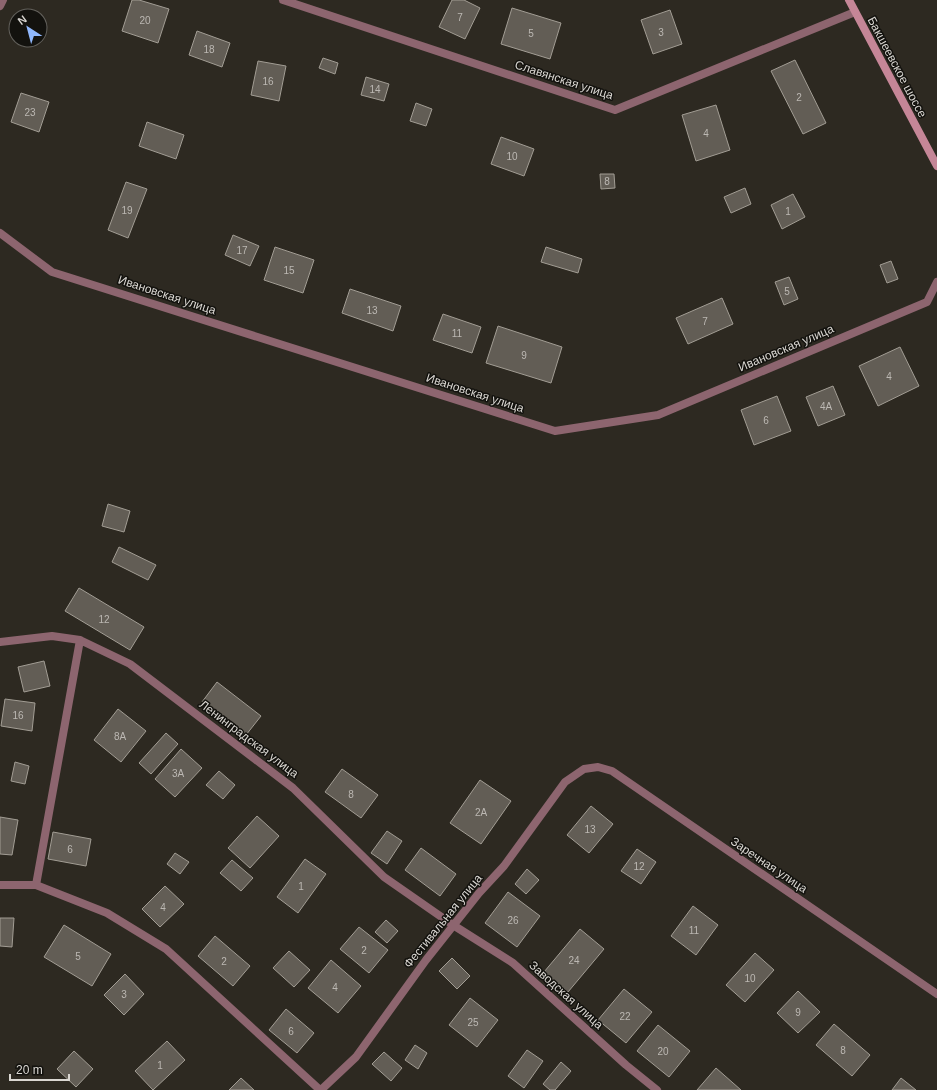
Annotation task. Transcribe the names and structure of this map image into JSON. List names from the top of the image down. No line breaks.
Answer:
{"streets":{"street":["Бакшеевское шоссе","Славянская улица","Ивановская улица","Ленинградская улица","Заречная улица","Фестивальная улица","Заводская улица"]},"crossings":[["Бакшеевское шоссе","Славянская улица"],["Ленинградская улица","Фестивальная улица"],["Ленинградская улица","Заводская улица"],["Заречная улица","Фестивальная улица"],["Фестивальная улица","Заводская улица"]],"house_numbers":["7","20","3","5","18","16","14","2","23","4","10","8","19","1","17","15","5","13","7","11","9","4","4А","6","12","16","8А","3А","8","2А","13","6","12","1","4","26","11","2","5","24","2","10","4","3","9","22","25","6","8","20","1"],"scale_bar":"20 m","north":"top left"}
